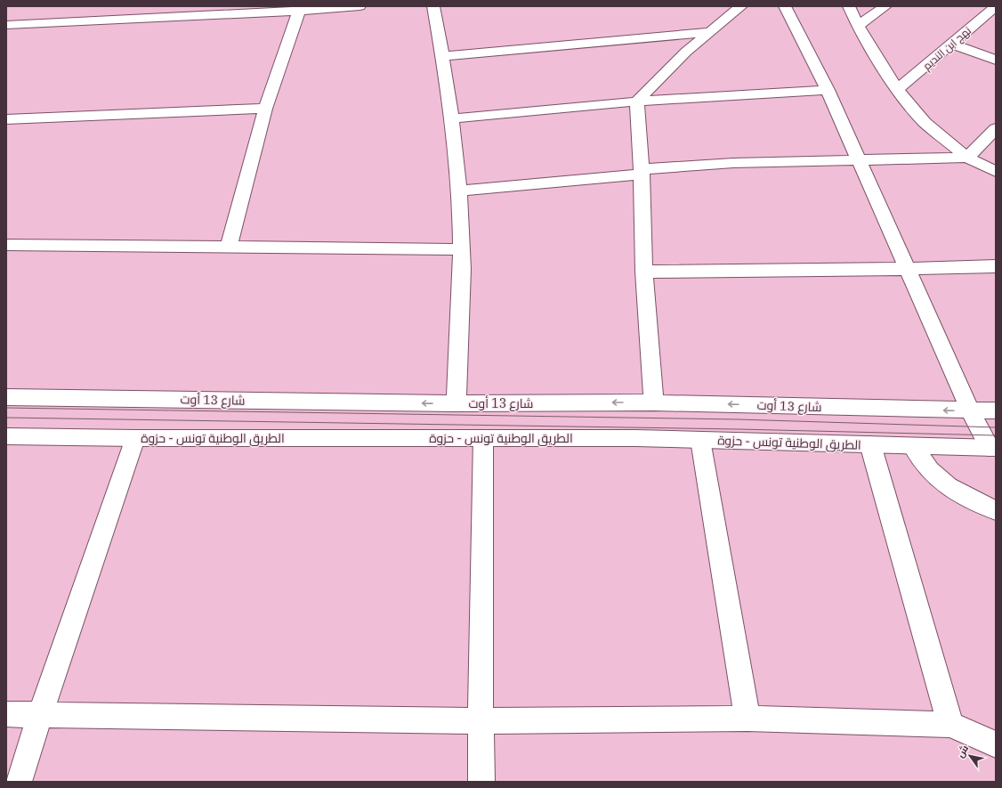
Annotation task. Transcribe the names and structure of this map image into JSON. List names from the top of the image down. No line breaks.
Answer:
{"streets":{"street":["نهج ابن النديم","شارع 13 أوت","الطريق الوطنية تونس - حزوة"]},"north":"top left"}
